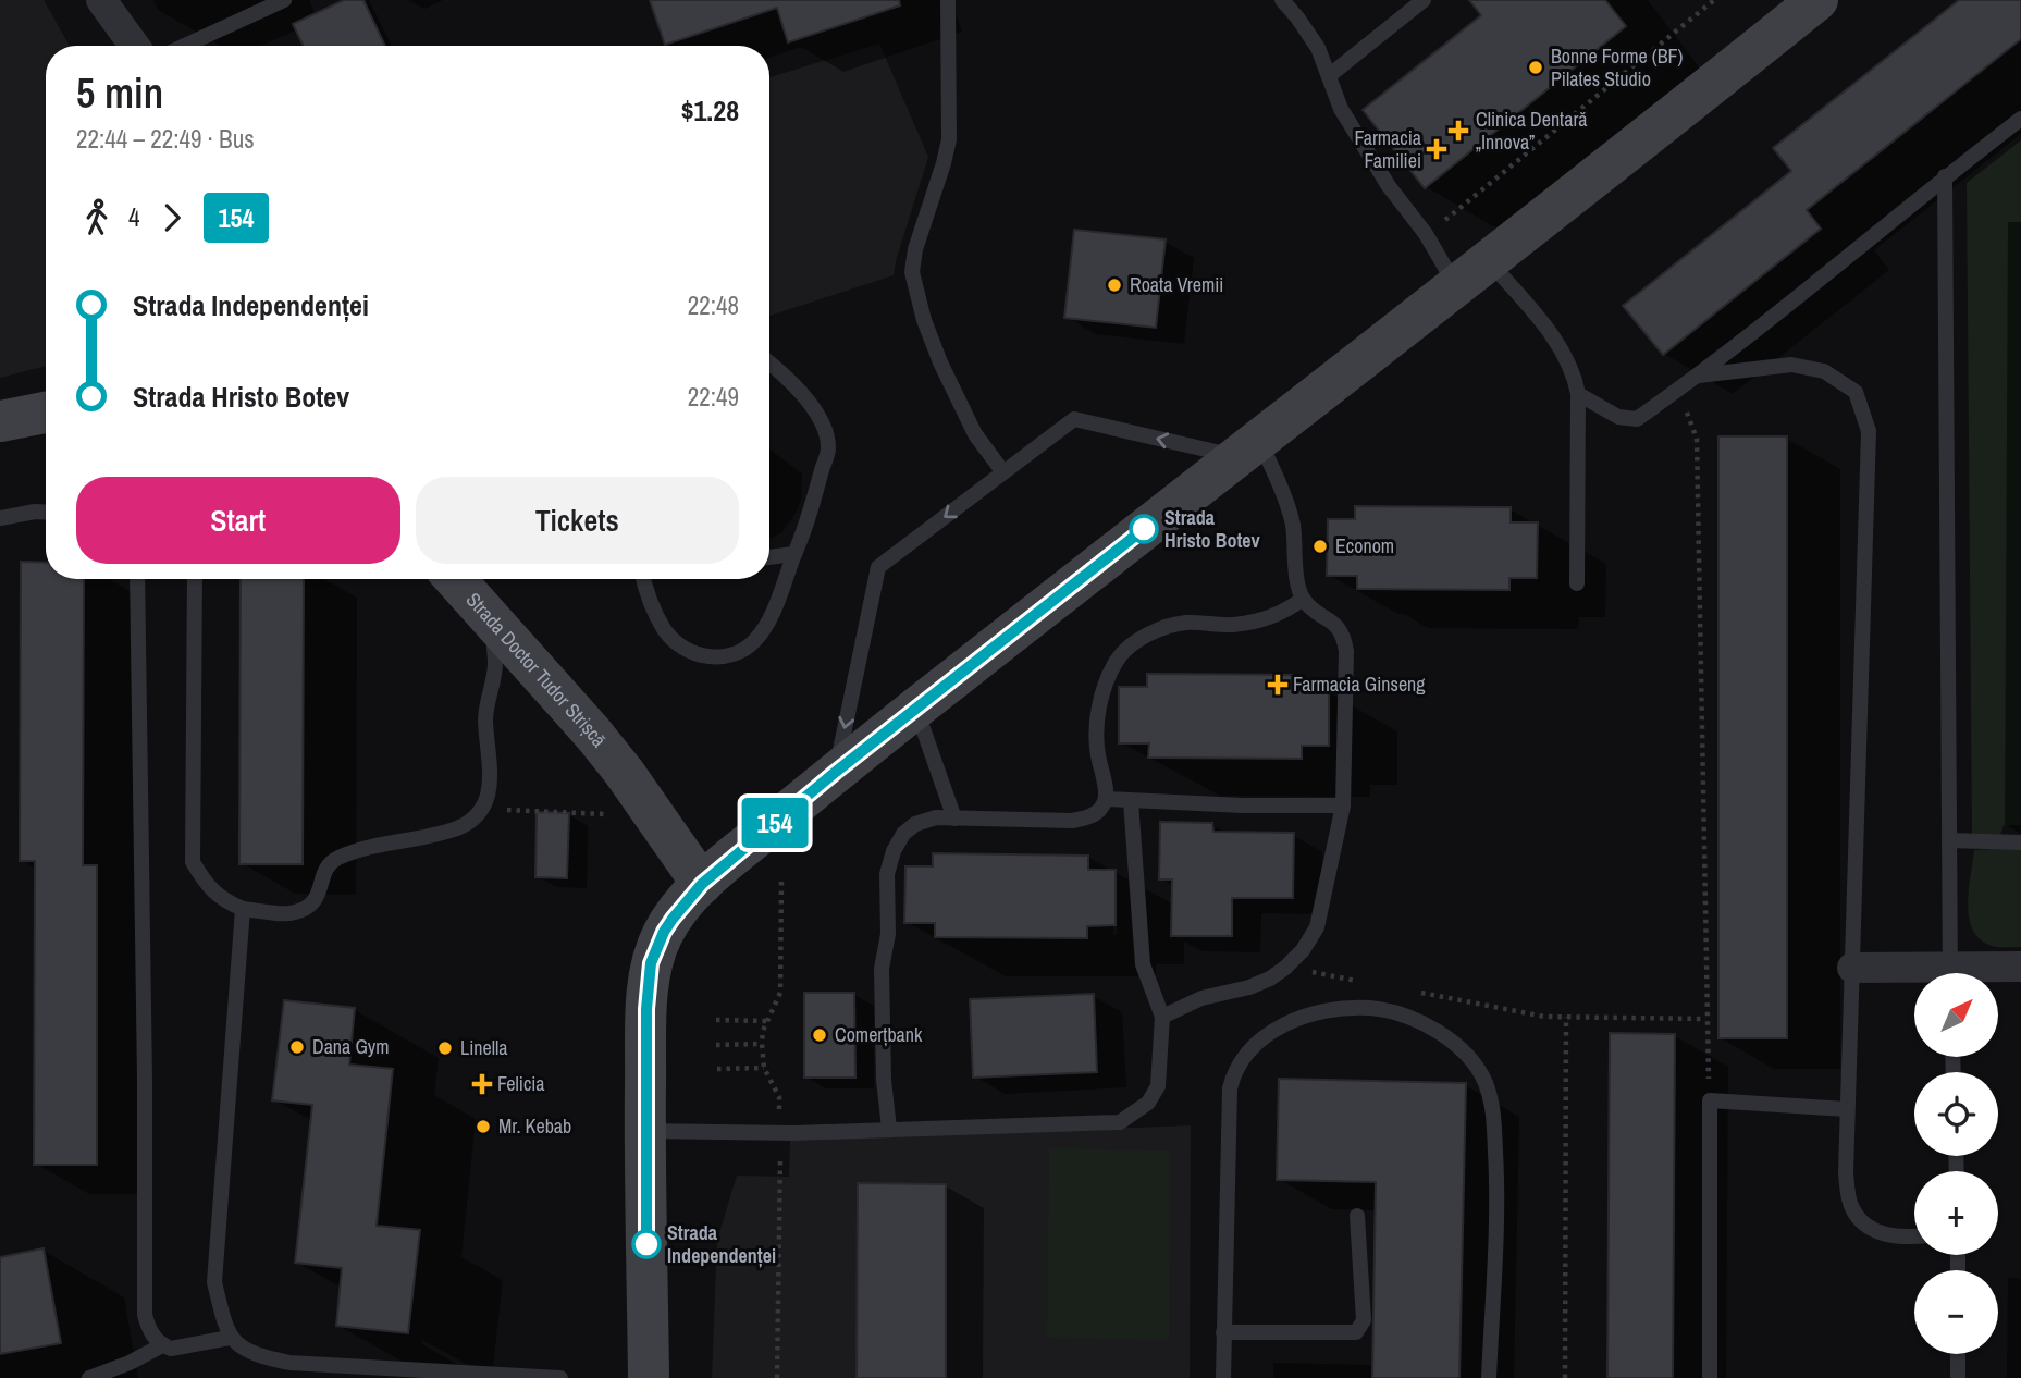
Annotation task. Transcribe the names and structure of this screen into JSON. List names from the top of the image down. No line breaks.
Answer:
{"streets":{"main road":["Strada Doctor Tudor Strișcă"]},"places":{"other":["Bonne Forme (BF) Pilates Studio","Roata Vremii","Strada Hristo Botev","Econom","Comerțbank","Dana Gym","Linella","Mr. Kebab","Strada Independenței"],"health":["Clinica Dentară „Innova”","Farmacia Familiei","Farmacia Ginseng","Felicia"]},"lines":["bus line 154"],"north":"top right","page":{"on_map":"154","heading":["5 min","22:44 – 22:49 · Bus","$1.28"],"legs":["4","154"],"list":[{"name":"Strada Independenței","value":"22:48"},{"name":"Strada Hristo Botev","value":"22:49"}],"buttons":["Start","Tickets"],"map_buttons":["+","−"]}}
